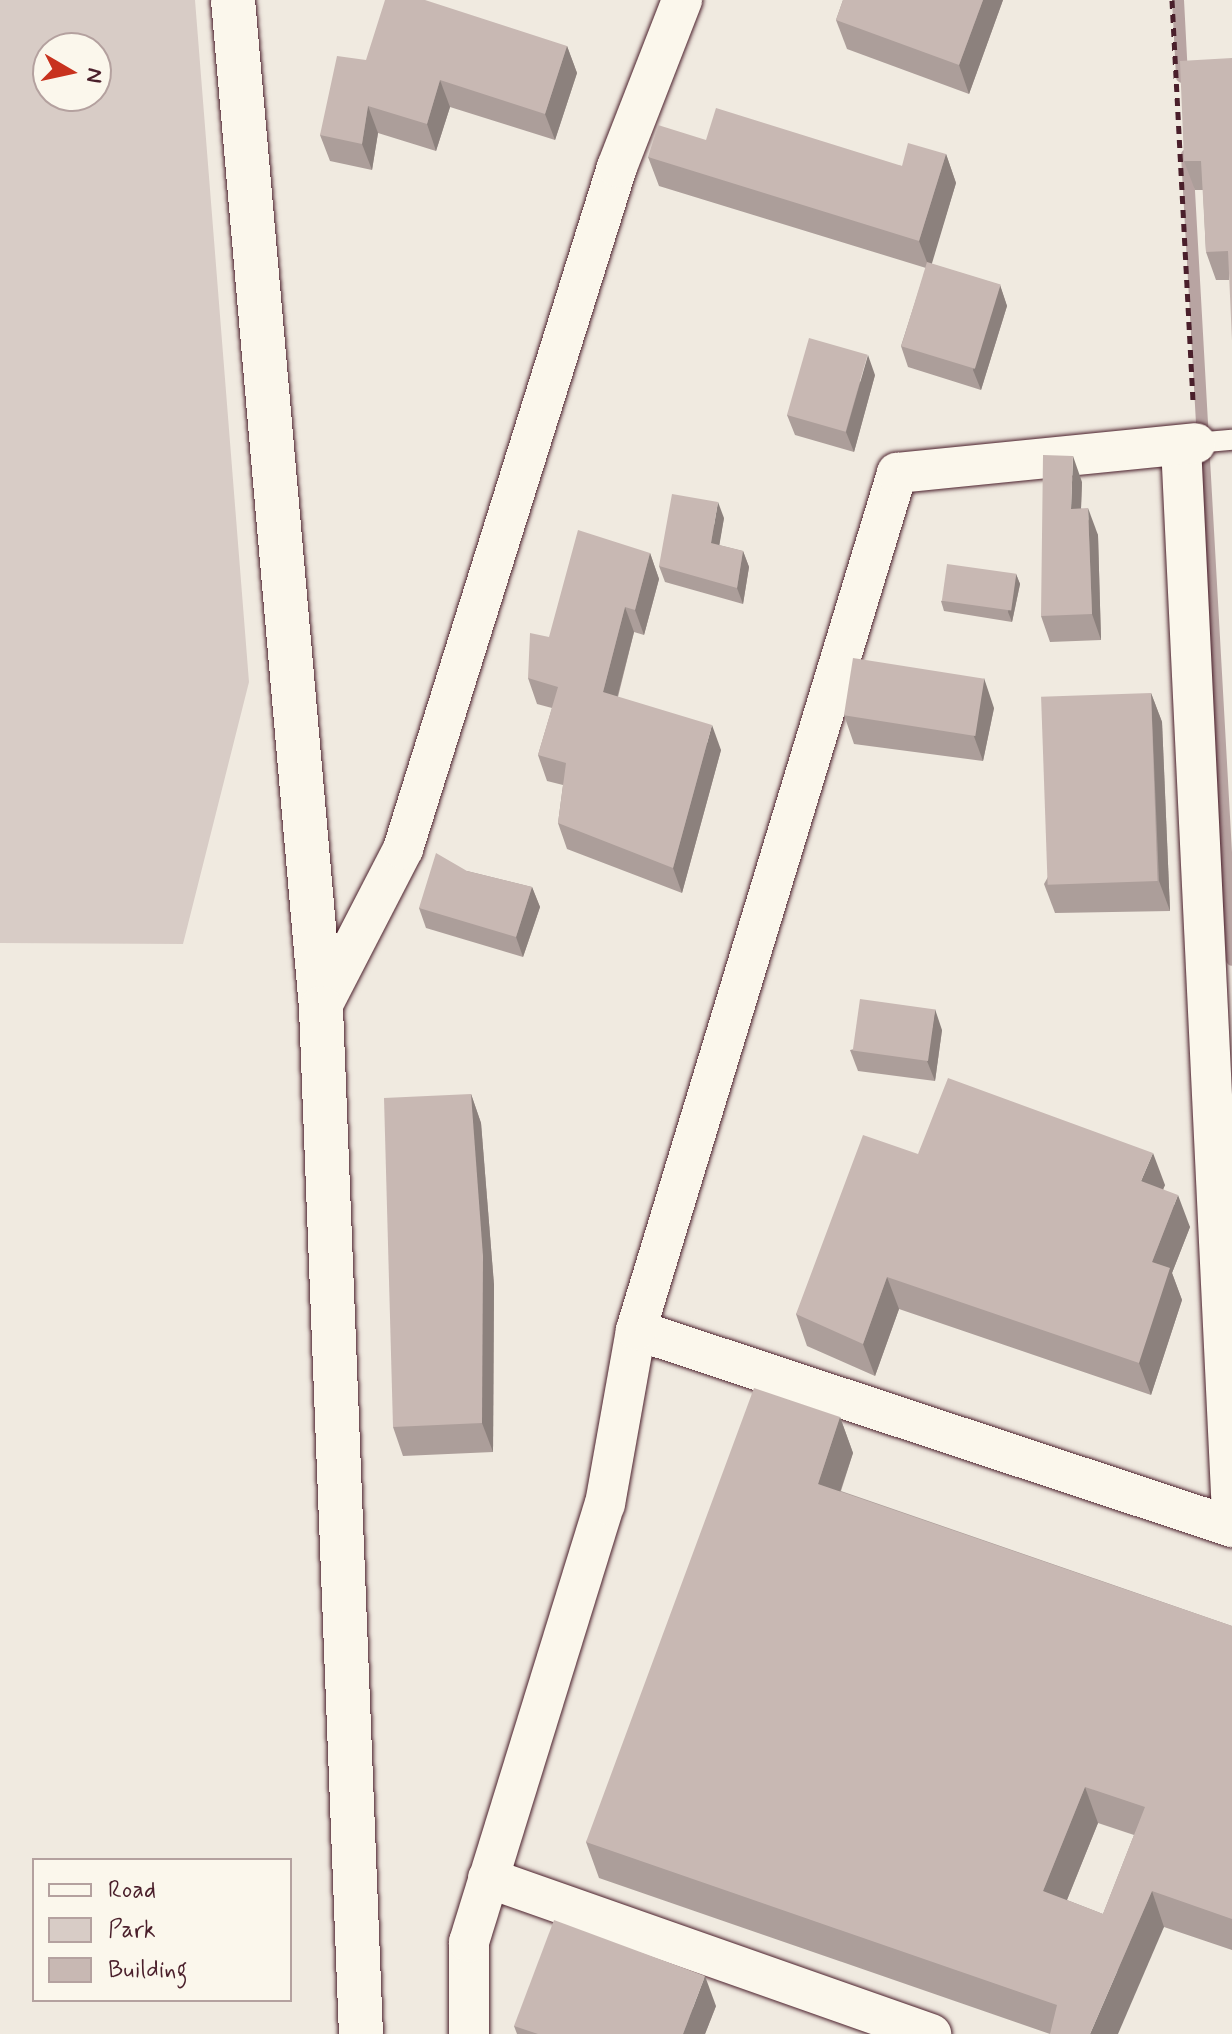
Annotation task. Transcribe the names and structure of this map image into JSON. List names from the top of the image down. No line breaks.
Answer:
{"legend":["Road","Park","Building"],"north":"right"}
